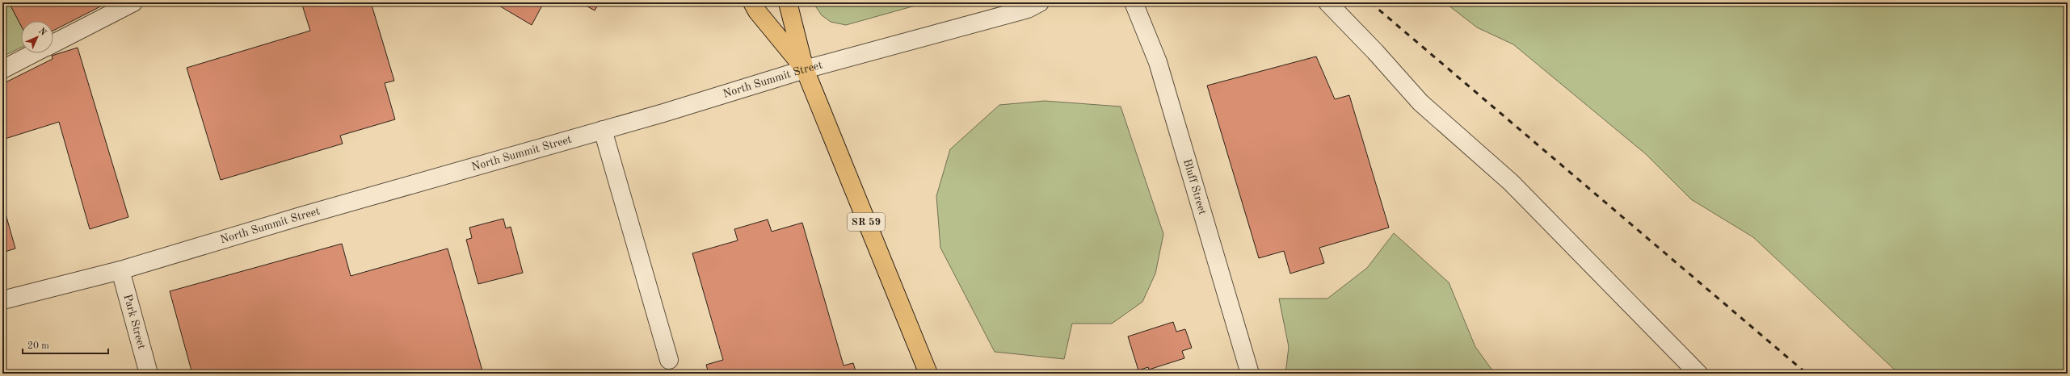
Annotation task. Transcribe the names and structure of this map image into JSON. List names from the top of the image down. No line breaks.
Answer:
{"streets":{"main road":["SR 59"],"street":["North Summit Street","Bluff Street","Park Street"]},"crossings":[["North Summit Street","SR 59"],["North Summit Street","Park Street"]],"scale_bar":"20 m","north":"top right"}
